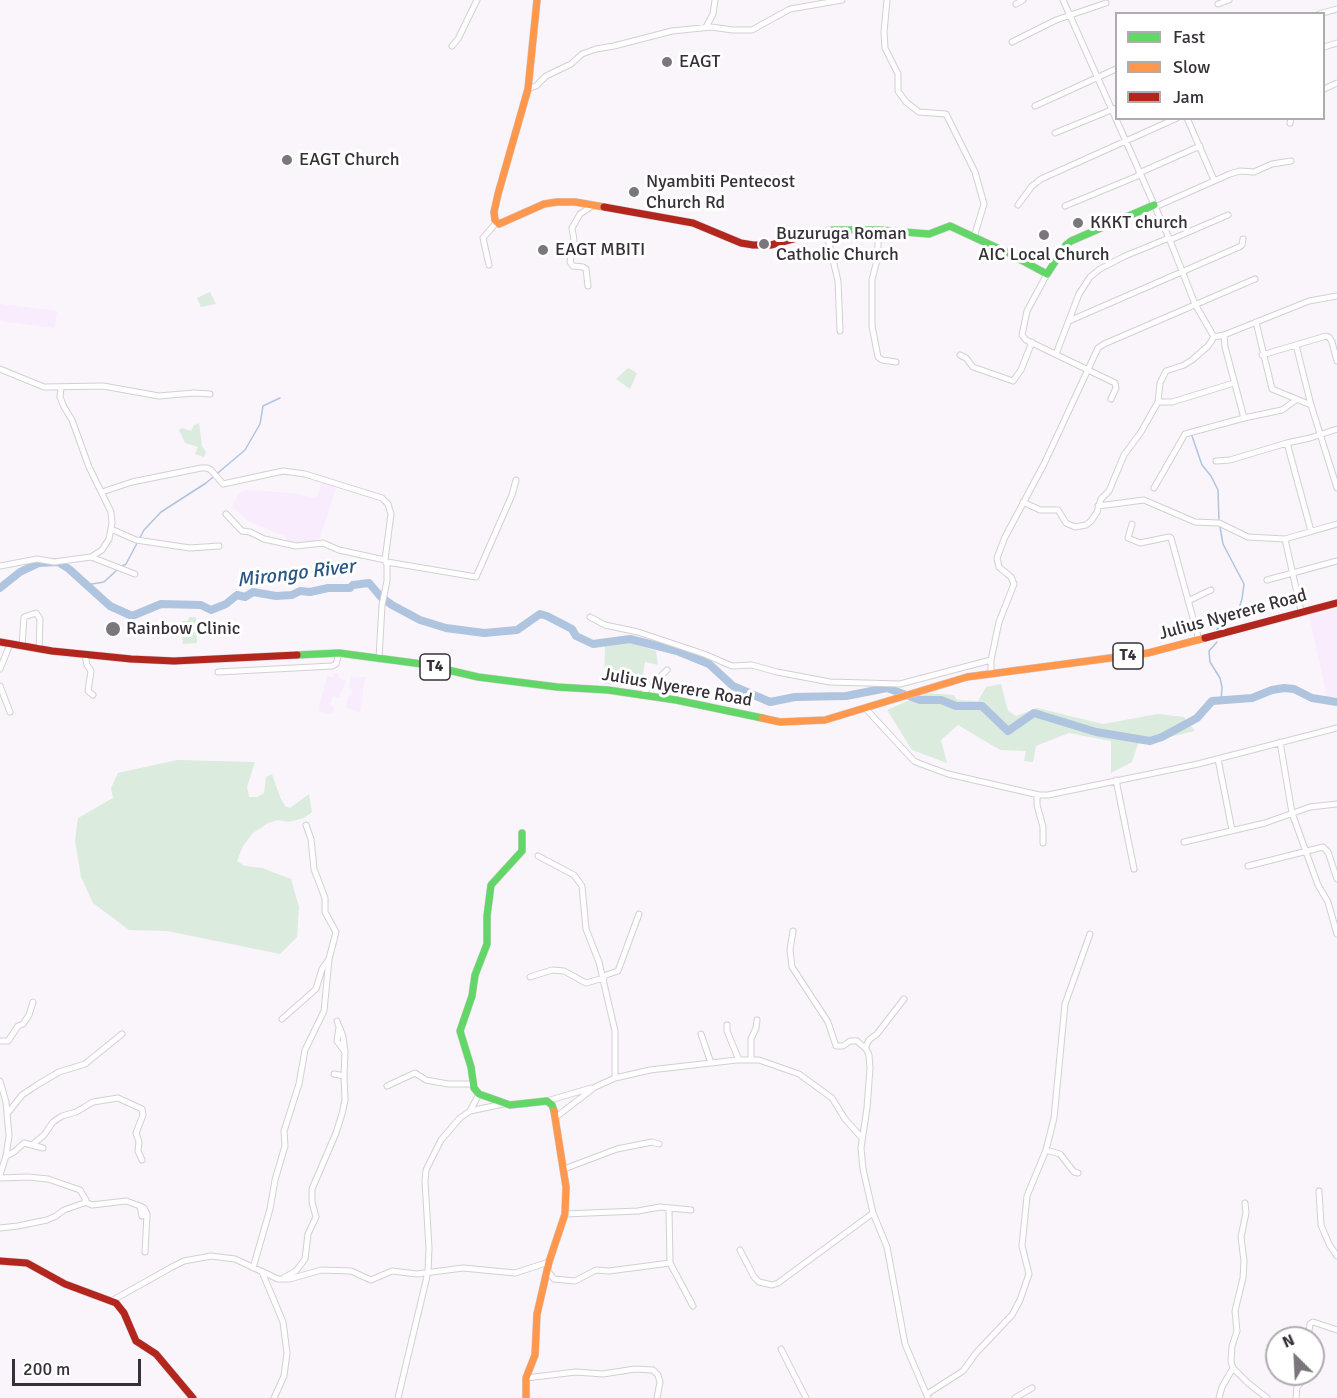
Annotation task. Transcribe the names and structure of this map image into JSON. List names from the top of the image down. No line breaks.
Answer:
{"streets":{"main road":["Julius Nyerere Road","T4"]},"water":["Mirongo River"],"places":["EAGT","EAGT Church","Nyambiti Pentecost Church Rd","KKKT church","AIC Local Church","Buzuruga Roman Catholic Church","EAGT MBITI","Rainbow Clinic"],"legend":["Fast","Slow","Jam"],"scale_bar":"200 m","north":"top left"}
